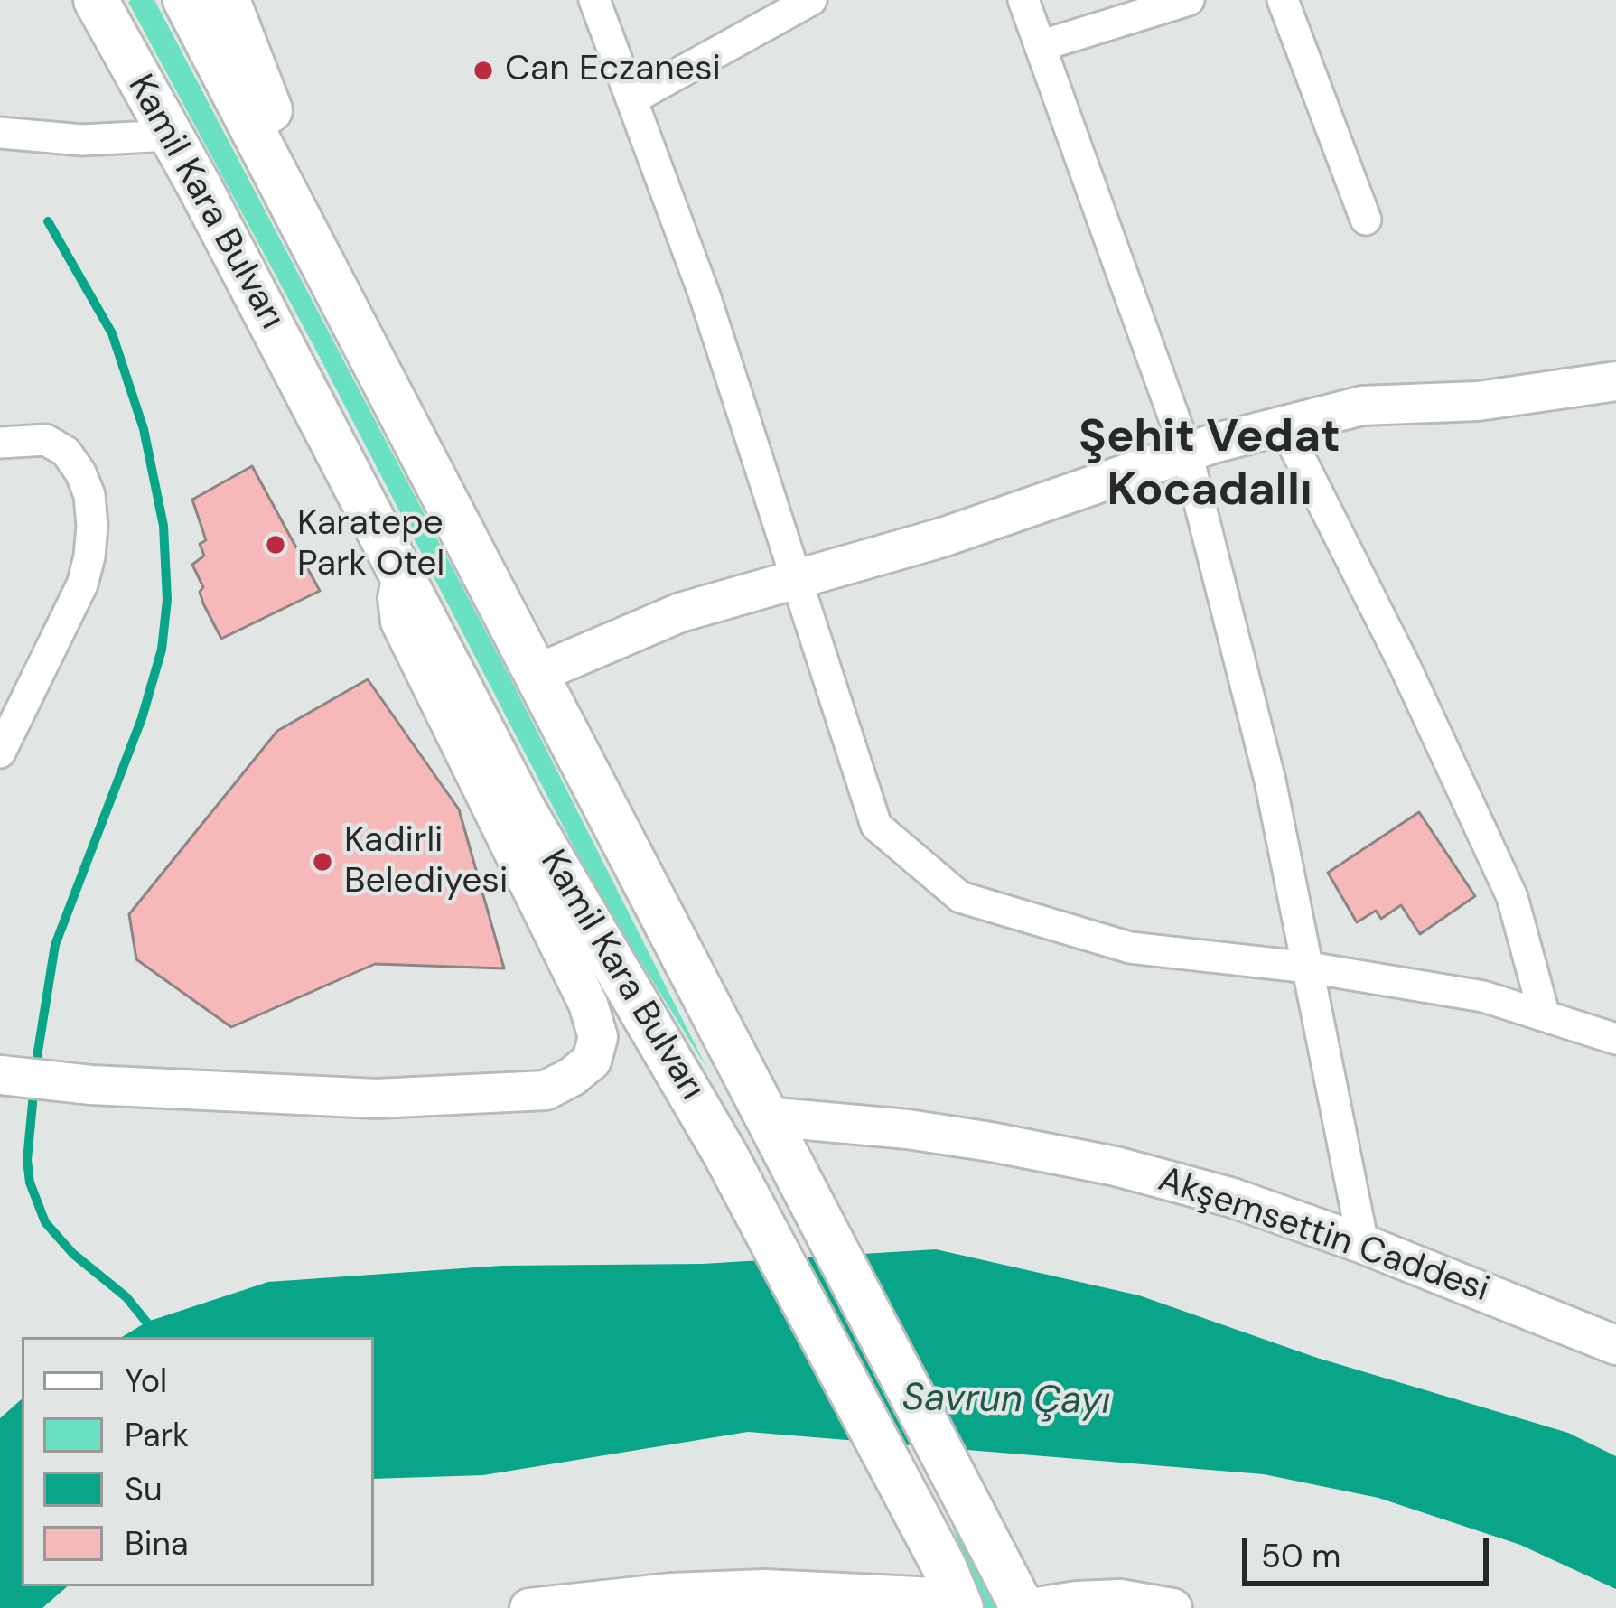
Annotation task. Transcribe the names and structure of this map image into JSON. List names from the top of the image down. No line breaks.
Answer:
{"streets":{"main road":["Kamil Kara Bulvarı"],"street":["Akşemsettin Caddesi"]},"crossings":[["Kamil Kara Bulvarı","Akşemsettin Caddesi"]],"districts":["Şehit Vedat Kocadallı"],"water":["Savrun Çayı"],"places":["Can Eczanesi","Karatepe Park Otel","Kadirli Belediyesi"],"legend":["Yol","Park","Su","Bina"],"scale_bar":"50 m"}
